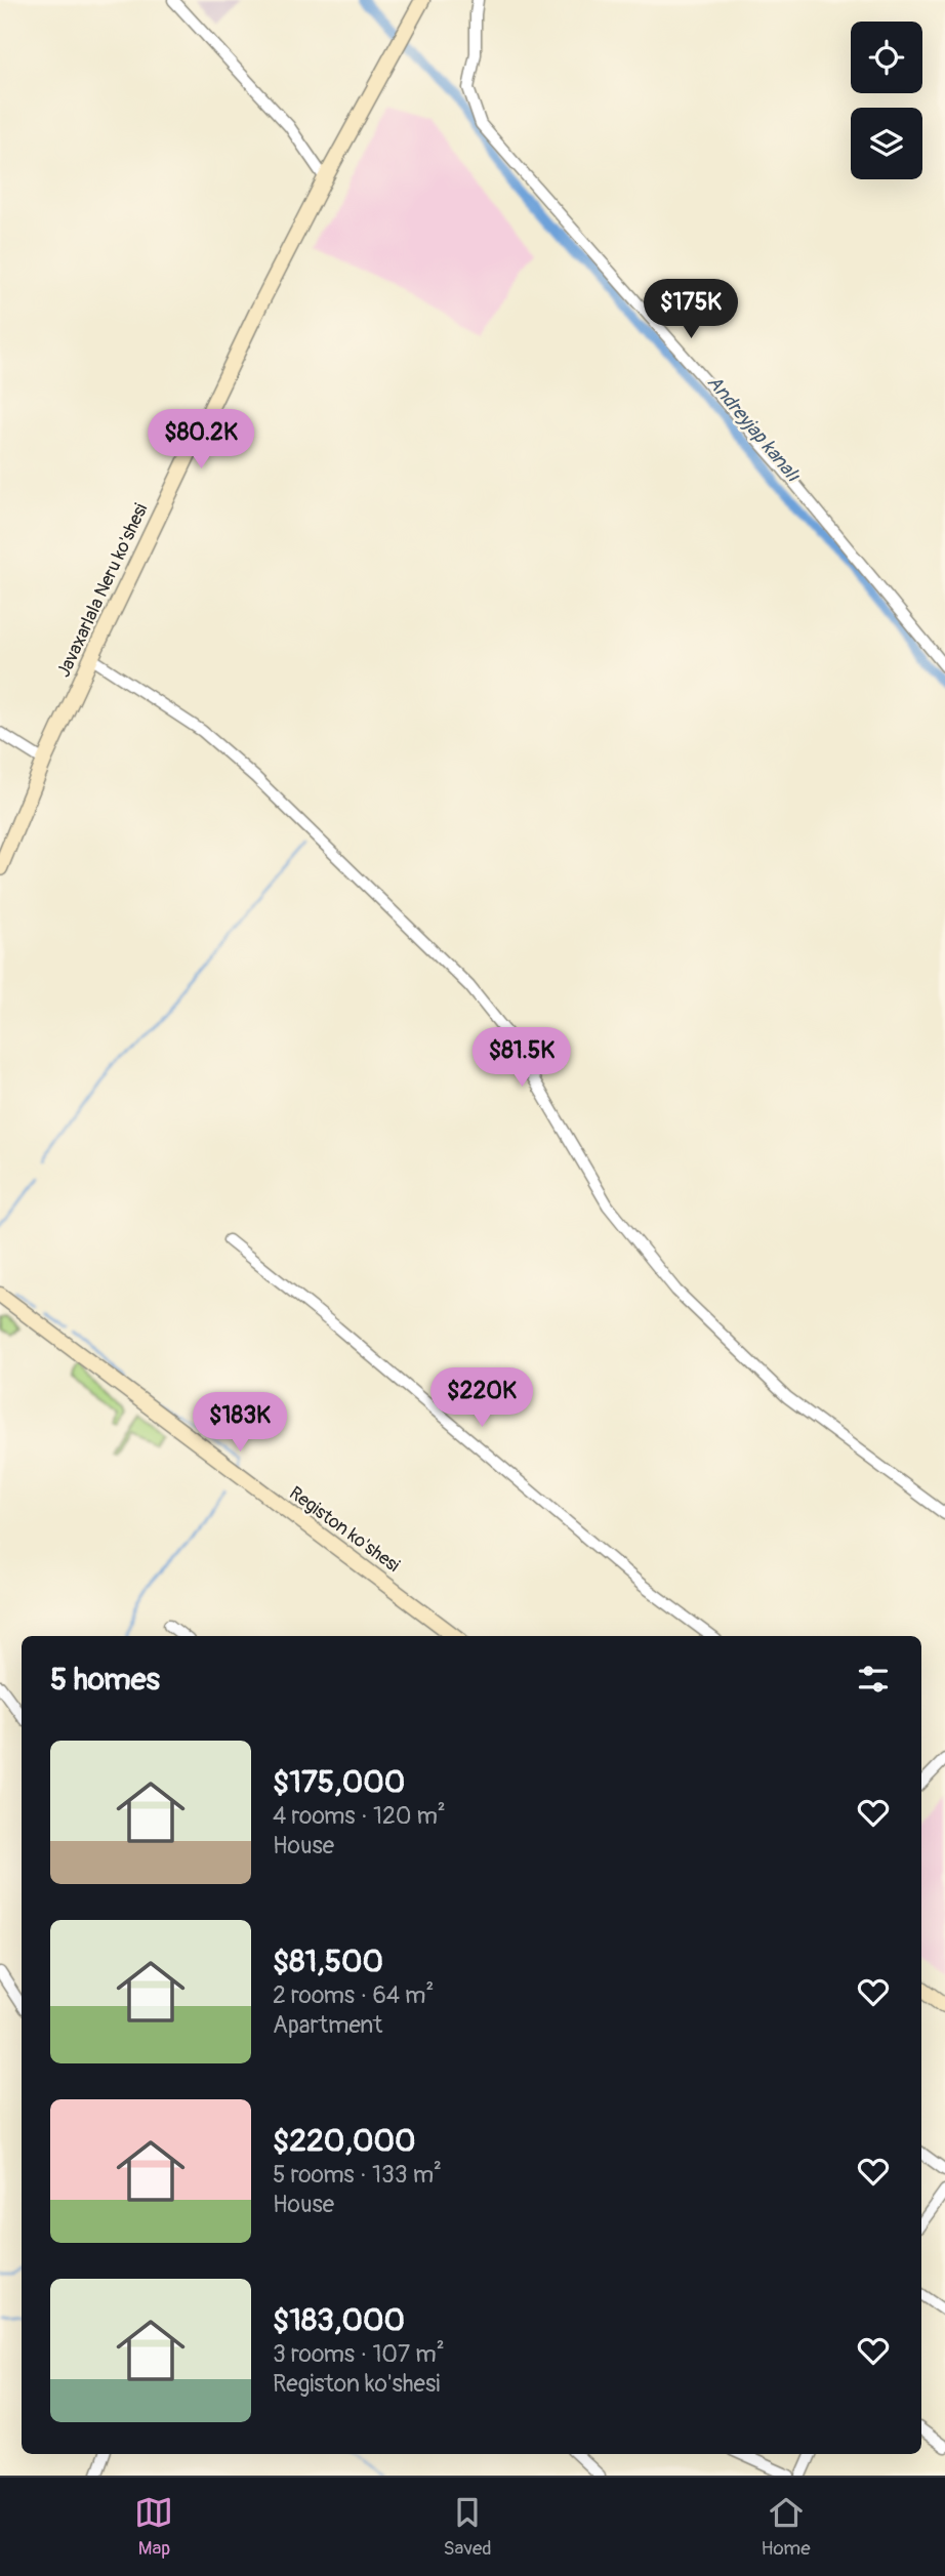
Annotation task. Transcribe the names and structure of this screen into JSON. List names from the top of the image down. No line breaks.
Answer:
{"streets":{"street":["Javaxarlala Neru ko'shesi","Registon ko'shesi"]},"water":["Andreyjap kanalı"],"page":{"price":["$175K","$80.2K","$81.5K","$220K","$183K"],"heading":"5 homes","list":[{"name":"$175,000","note":"4 rooms · 120 m² · House"},{"name":"$81,500","note":"2 rooms · 64 m² · Apartment"},{"name":"$220,000","note":"5 rooms · 133 m² · House"},{"name":"$183,000","note":"3 rooms · 107 m² · Registon ko'shesi"}],"tabs":["Map","Saved","Home"]}}
